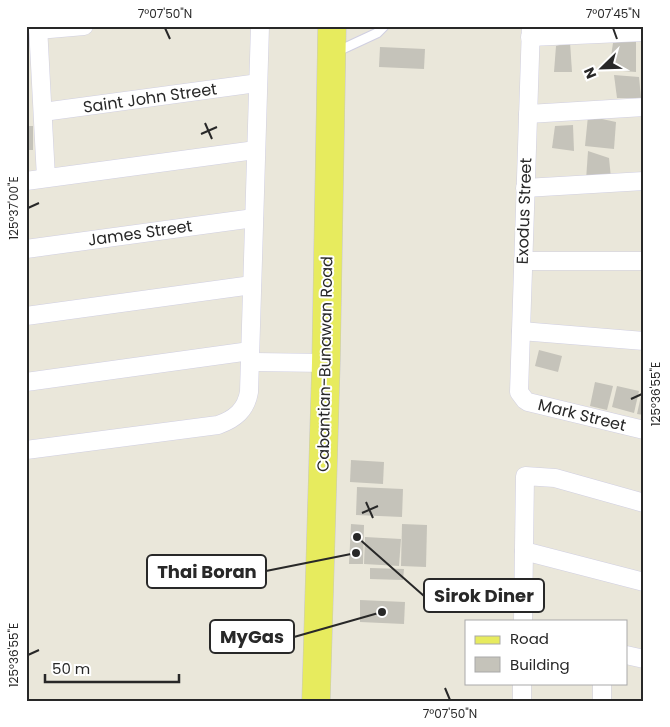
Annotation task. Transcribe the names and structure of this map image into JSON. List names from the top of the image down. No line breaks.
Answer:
{"streets":{"main road":["Cabantian-Bunawan Road"],"street":["Saint John Street","Exodus Street","James Street","Mark Street"]},"crossings":[["Exodus Street","Mark Street"]],"places":["Sirok Diner","Thai Boran","MyGas"],"legend":["Road","Building"],"scale_bar":"50 m","north":"bottom left","coordinates":["7°07'50\"N","7°07'45\"N","125°37'00\"E","125°36'55\"E"]}
